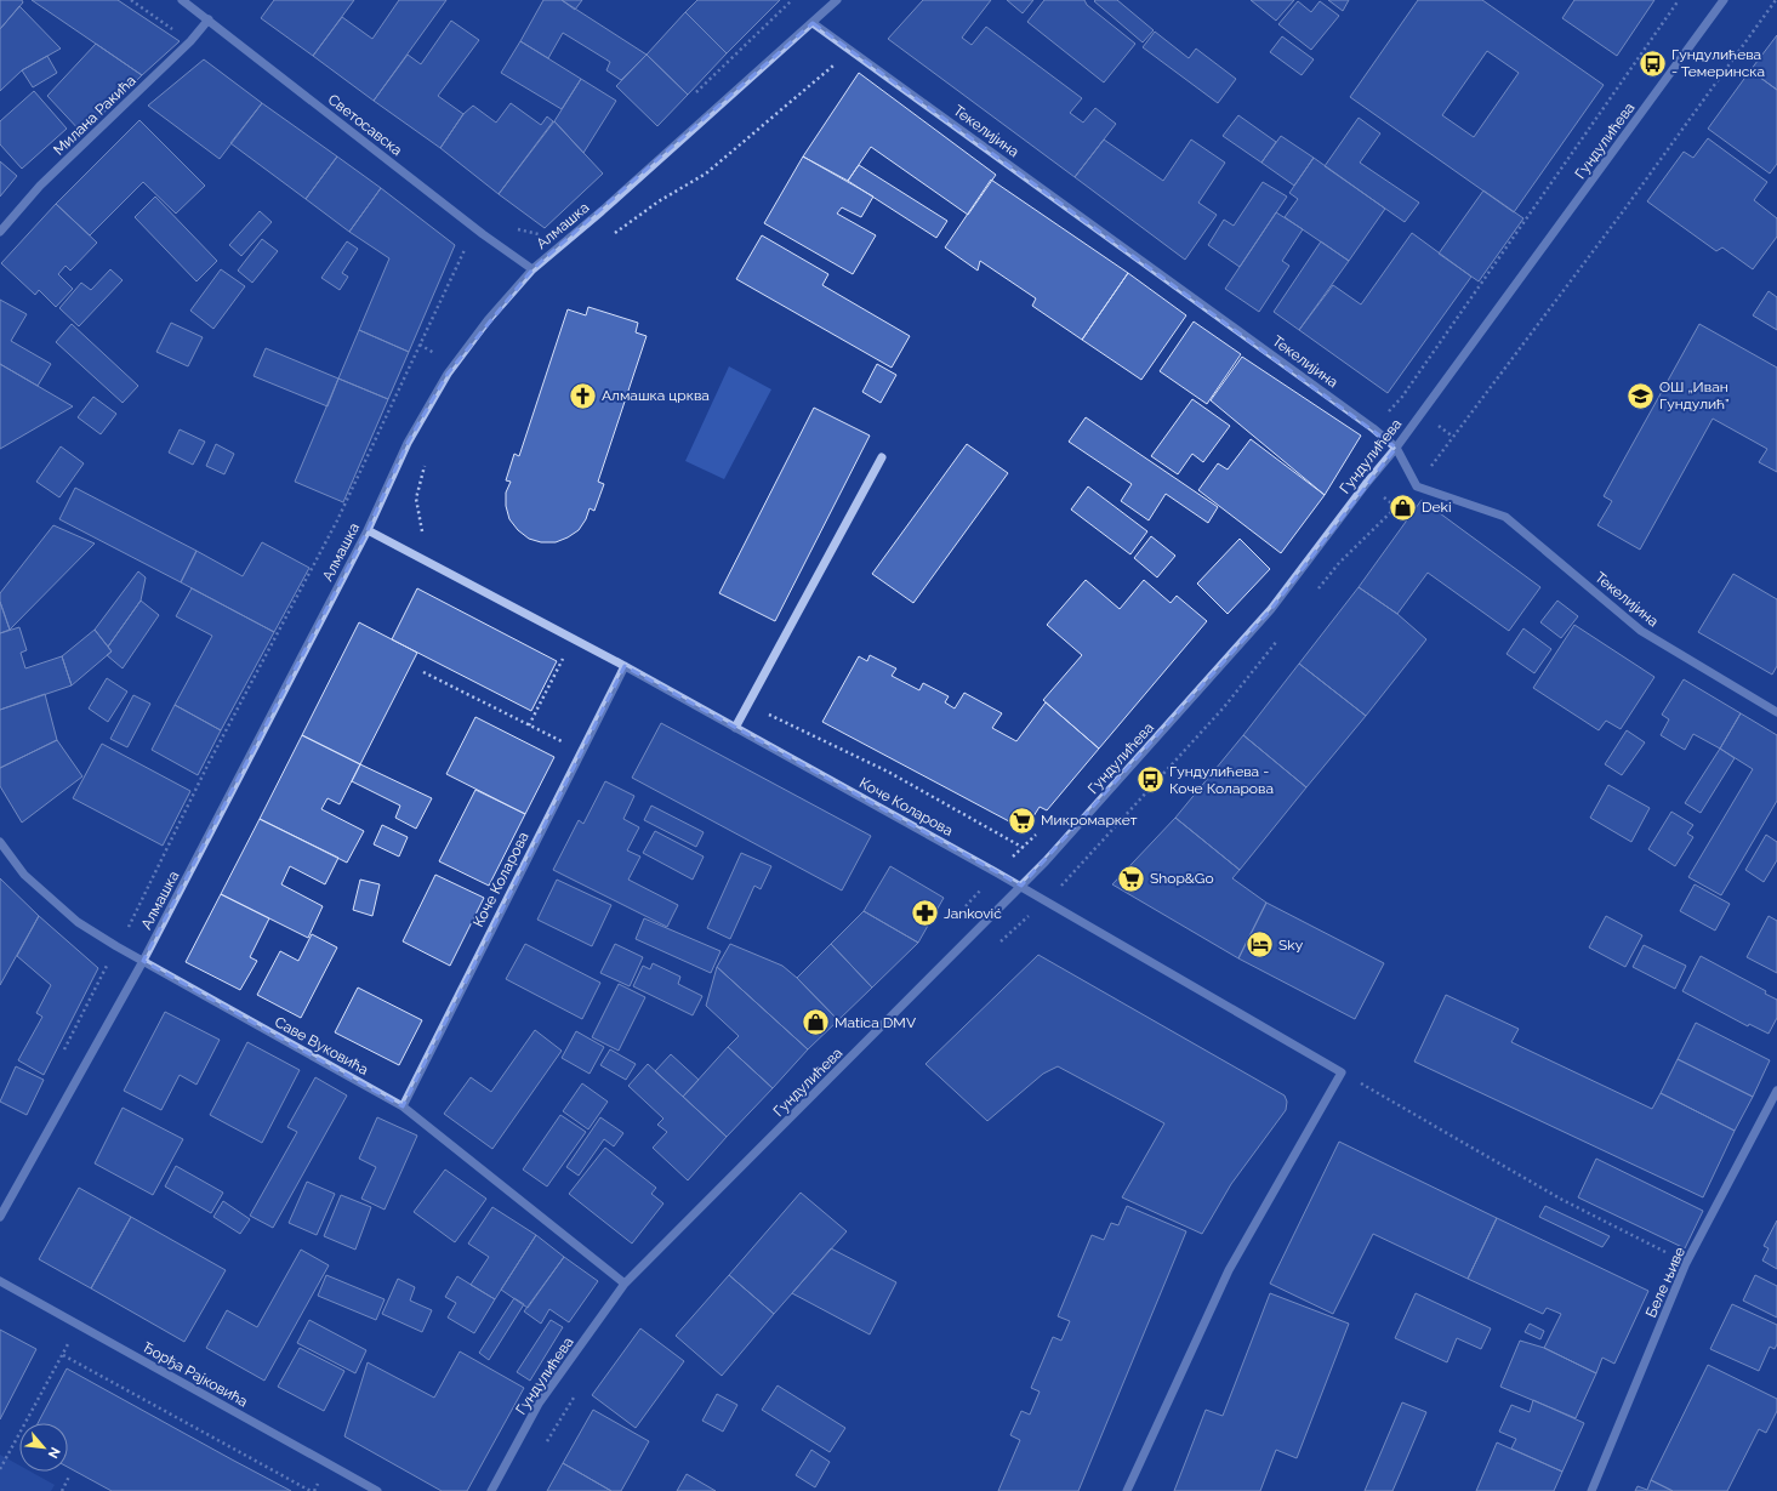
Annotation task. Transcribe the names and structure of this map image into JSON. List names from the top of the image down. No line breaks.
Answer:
{"streets":{"street":["Милана Ракића","Светосавска","Текелијина","Гундулићева","Алмашка","Коче Коларова","Саве Вуковића","Беле њиве","Ђорђа Рајковића"]},"crossings":[["Милана Ракића","Светосавска"],["Светосавска","Алмашка"],["Текелијина","Гундулићева"],["Текелијина","Алмашка"],["Гундулићева","Коче Коларова"],["Гундулићева","Саве Вуковића"],["Алмашка","Коче Коларова"],["Алмашка","Саве Вуковића"],["Коче Коларова","Саве Вуковића"]],"places":{"bus stop":["Гундулићева - Темеринска","Гундулићева - Коче Коларова"],"church":["Алмашка црква"],"school or university":["ОШ „Иван Гундулић”"],"shop":["Deki","Matica DMV"],"supermarket":["Микромаркет","Shop&Go"],"pharmacy":["Janković"],"hotel":["Sky"]},"north":"bottom right"}
